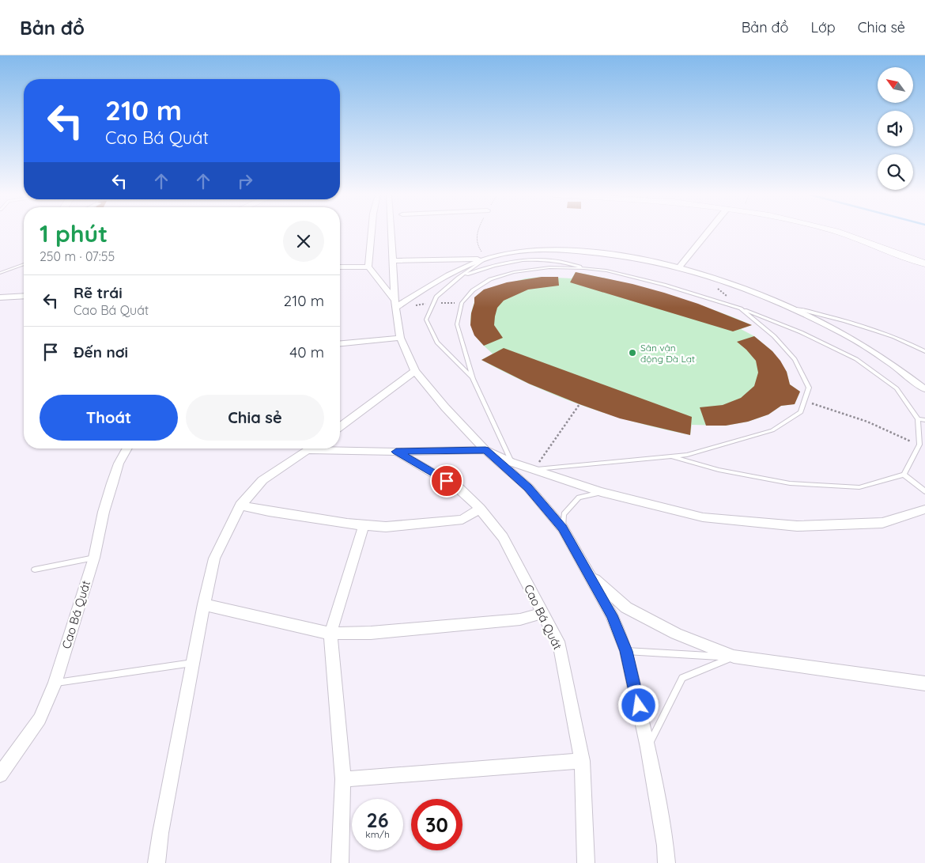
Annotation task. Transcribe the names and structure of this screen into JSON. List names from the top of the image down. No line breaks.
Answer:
{"streets":{"street":["Cao Bá Quát"]},"places":["Sân vận động Đà Lạt"],"north":"top left","page":{"header":"Bản đồ","nav":["Bản đồ","Lớp","Chia sẻ"],"turn":["210 m","Cao Bá Quát"],"heading":["1 phút","250 m · 07:55"],"list":[{"name":"Rẽ trái","note":"Cao Bá Quát","value":"210 m"},{"name":"Đến nơi","value":"40 m"}],"buttons":["Thoát","Chia sẻ"],"speed":"26 km/h","limit":"30"}}
